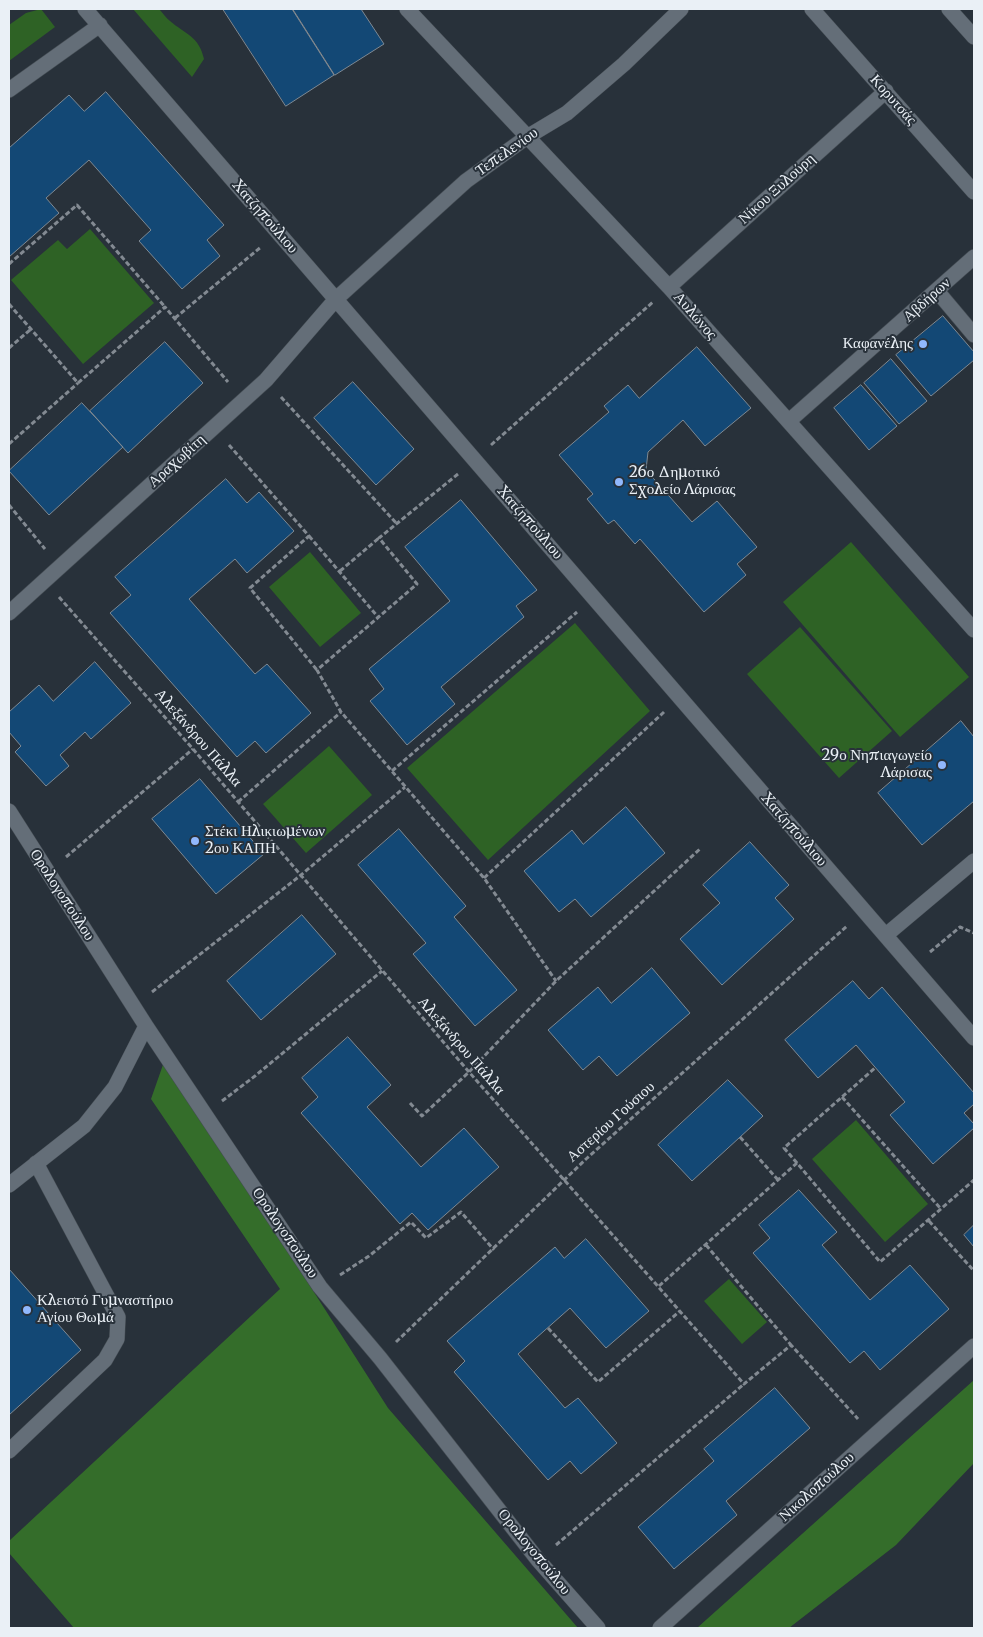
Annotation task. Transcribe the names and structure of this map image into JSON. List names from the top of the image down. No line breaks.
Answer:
{"streets":{"street":["Κορυτσάς","Τεπελενίου","Νίκου Ξυλούρη","Χατζηπούλιου","Αβδήρων","Αυλώνος","Αραχωβίτη","Ορολογοπούλου","Νικολοπούλου"],"path":["Αλεξάνδρου Πάλλα","Αστερίου Γούσιου"]},"crossings":[["Κορυτσάς","Νίκου Ξυλούρη"],["Τεπελενίου","Χατζηπούλιου"],["Τεπελενίου","Αυλώνος"],["Τεπελενίου","Αραχωβίτη"],["Νίκου Ξυλούρη","Αυλώνος"],["Χατζηπούλιου","Αραχωβίτη"],["Χατζηπούλιου","Αστερίου Γούσιου"],["Αβδήρων","Αυλώνος"],["Αραχωβίτη","Αλεξάνδρου Πάλλα"],["Αλεξάνδρου Πάλλα","Αστερίου Γούσιου"],["Ορολογοπούλου","Αστερίου Γούσιου"]],"places":["Καφανέλης","26ο Δημοτικό Σχολείο Λάρισας","29ο Νηπιαγωγείο Λάρισας","Στέκι Ηλικιωμένων 2ου ΚΑΠΗ","Κλειστό Γυμναστήριο Αγίου Θωμά"]}
